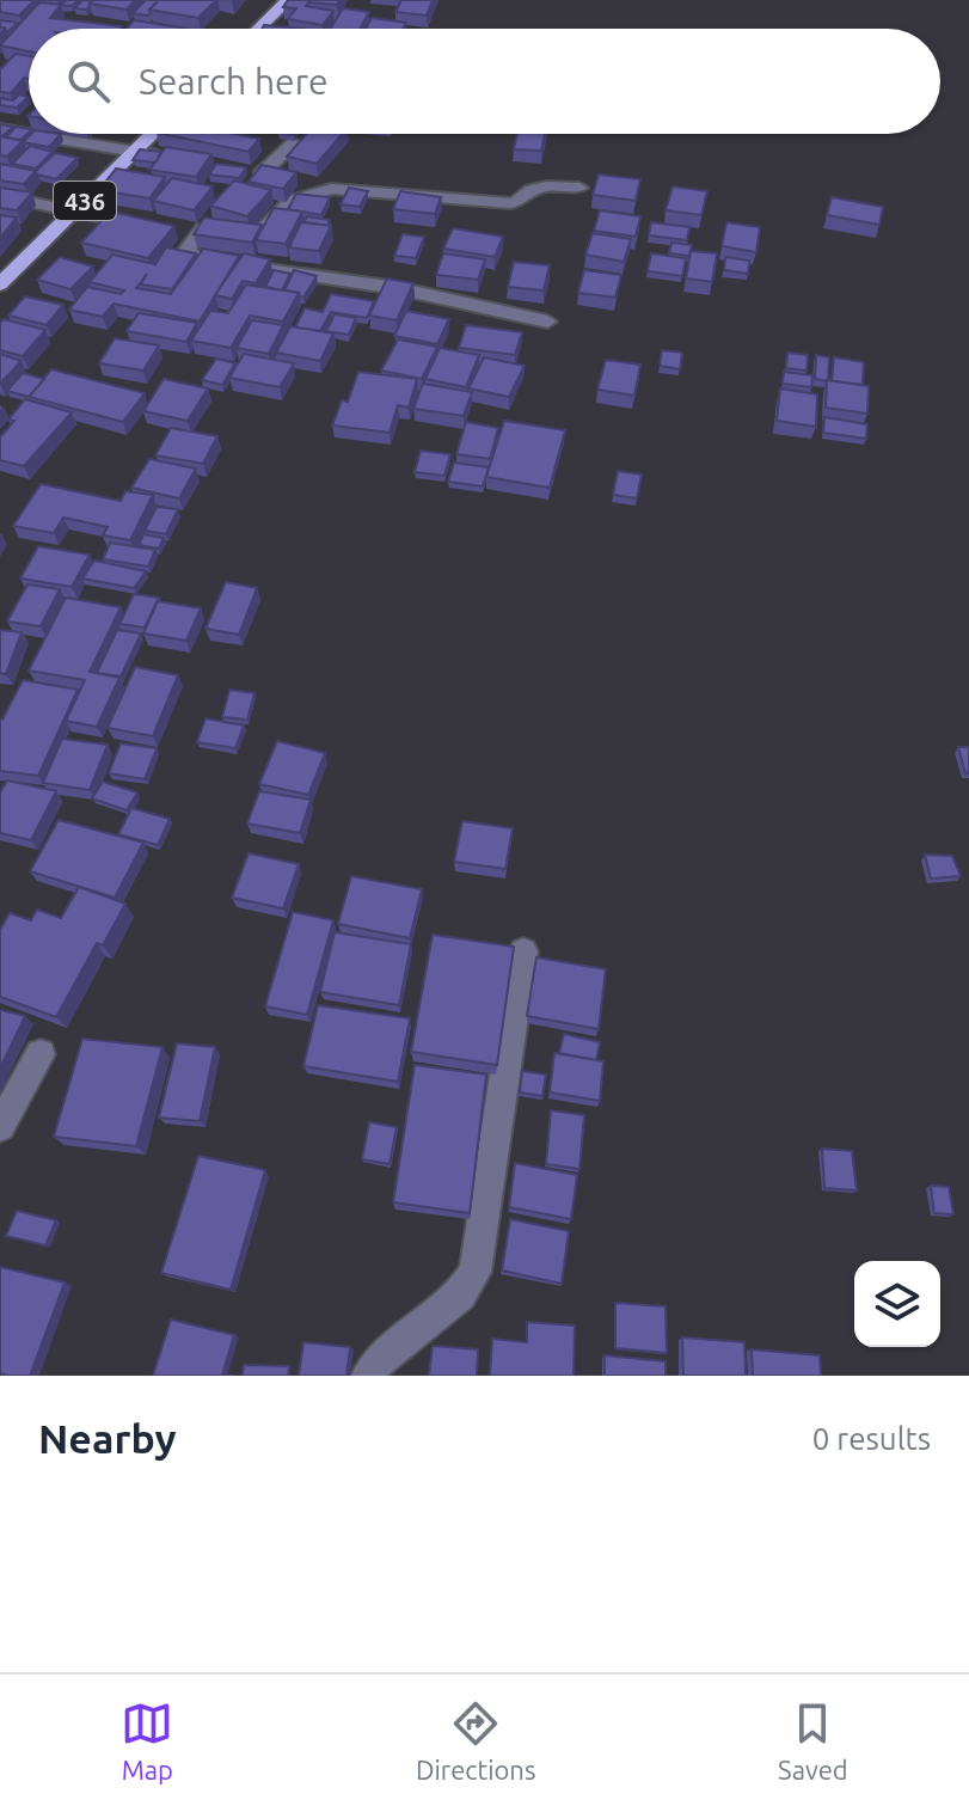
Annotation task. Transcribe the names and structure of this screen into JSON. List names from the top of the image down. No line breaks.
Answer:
{"streets":{"main road":["436"]},"page":{"search":"Search here","heading":["Nearby","0 results"],"nav":["Map","Directions","Saved"]}}
